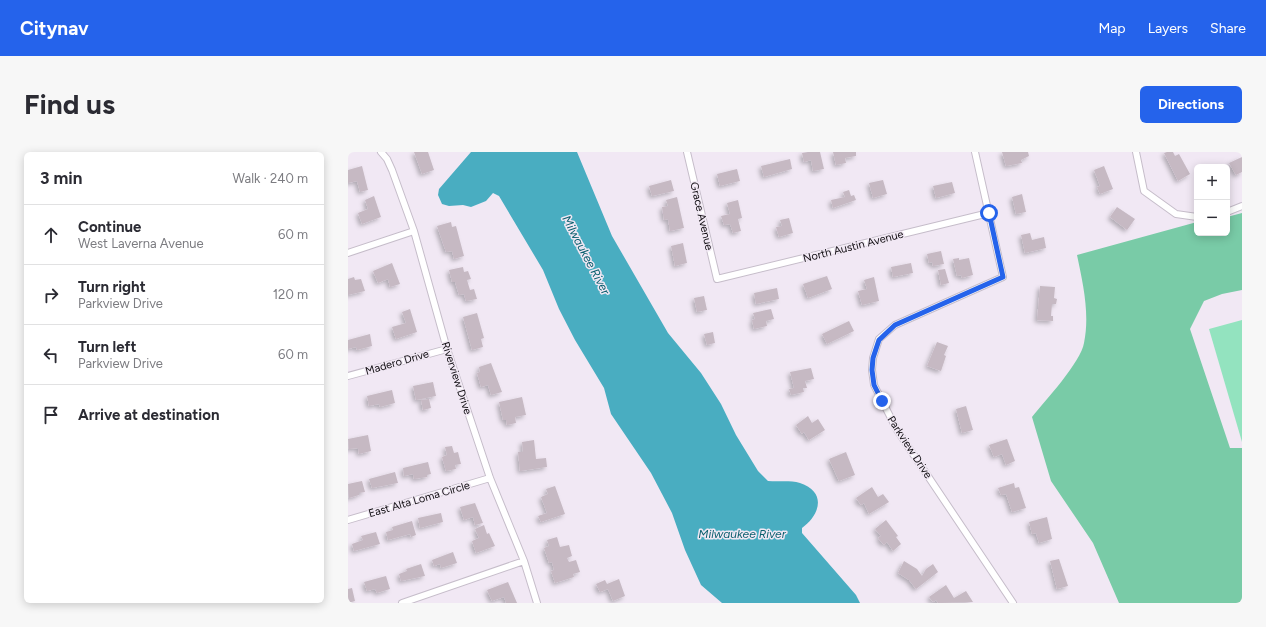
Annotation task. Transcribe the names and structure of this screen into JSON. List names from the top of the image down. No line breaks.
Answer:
{"streets":{"street":["Grace Avenue","North Austin Avenue","Madero Drive","Riverview Drive","Parkview Drive","East Alta Loma Circle"]},"crossings":[["Grace Avenue","North Austin Avenue"],["North Austin Avenue","Parkview Drive"],["Madero Drive","Riverview Drive"],["Riverview Drive","East Alta Loma Circle"]],"water":["Milwaukee River"],"page":{"header":"Citynav","nav":["Map","Layers","Share"],"buttons":"Directions","title":"Find us","heading":["3 min","Walk · 240 m"],"map_buttons":["+","−"],"list":[["Continue","West Laverna Avenue","60 m"],["Turn right","Parkview Drive","120 m"],["Turn left","Parkview Drive","60 m"],"Arrive at destination"]}}
